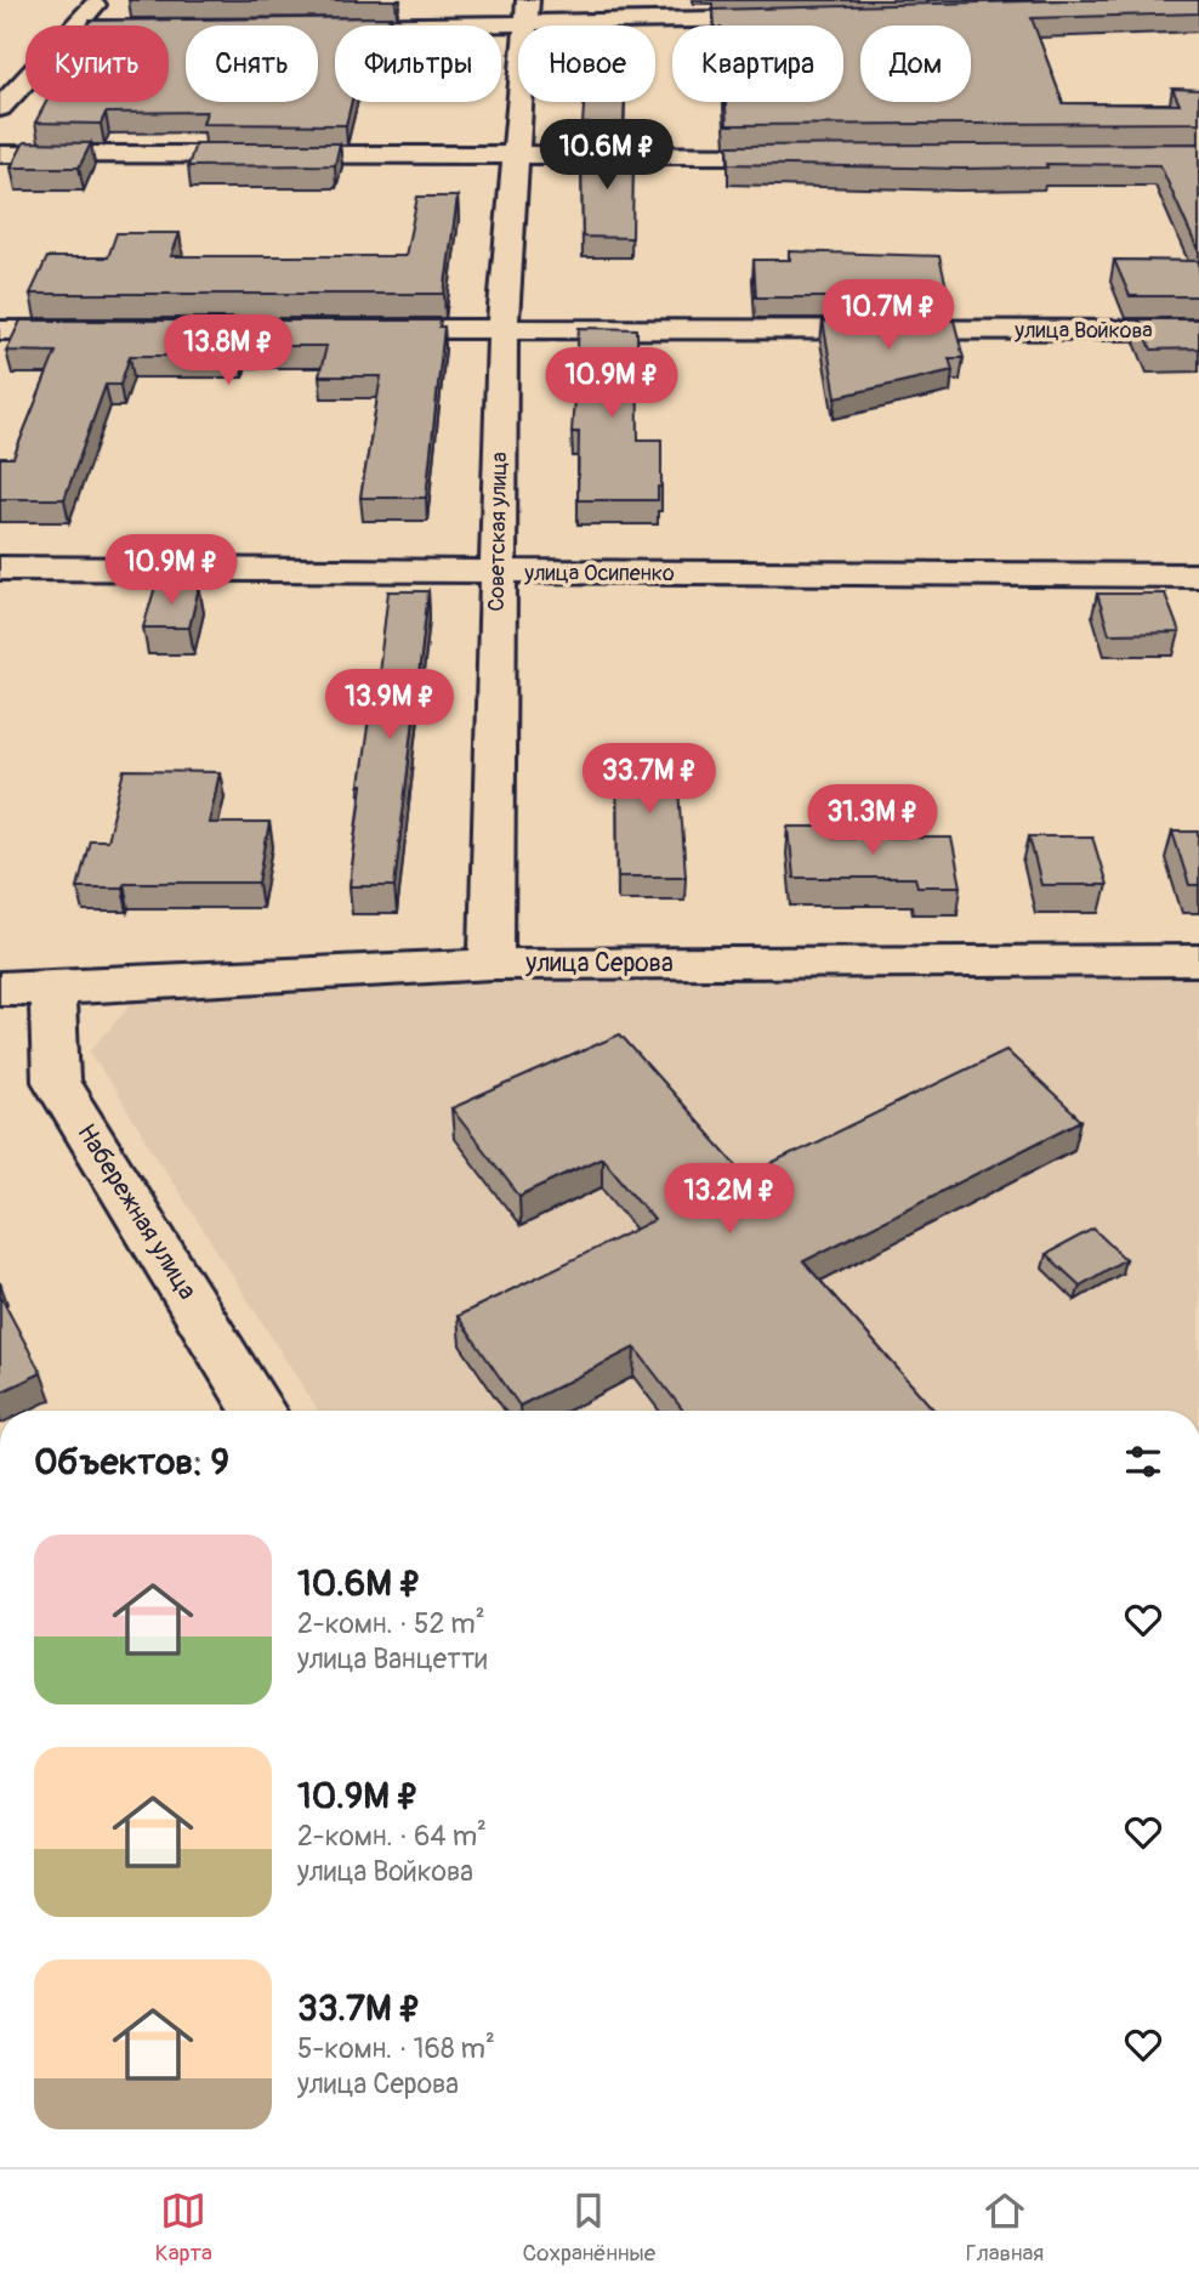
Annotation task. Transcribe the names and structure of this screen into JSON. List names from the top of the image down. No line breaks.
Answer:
{"streets":{"street":["улица Войкова","Советская улица","улица Осипенко","улица Серова","Набережная улица"]},"crossings":[["улица Войкова","Советская улица"],["Советская улица","улица Осипенко"],["Советская улица","улица Серова"],["улица Серова","Набережная улица"]],"page":{"chip":["Купить","Снять","Фильтры","Новое","Квартира","Дом"],"price":["10.6M ₽","10.7M ₽","13.8M ₽","10.9M ₽","10.9M ₽","13.9M ₽","33.7M ₽","31.3M ₽","13.2M ₽"],"heading":"Объектов: 9","list":[{"name":"10.6M ₽","note":"2-комн. · 52 m² · улица Ванцетти"},{"name":"10.9M ₽","note":"2-комн. · 64 m² · улица Войкова"},{"name":"33.7M ₽","note":"5-комн. · 168 m² · улица Серова"}],"tabs":["Карта","Сохранённые","Главная"]}}
